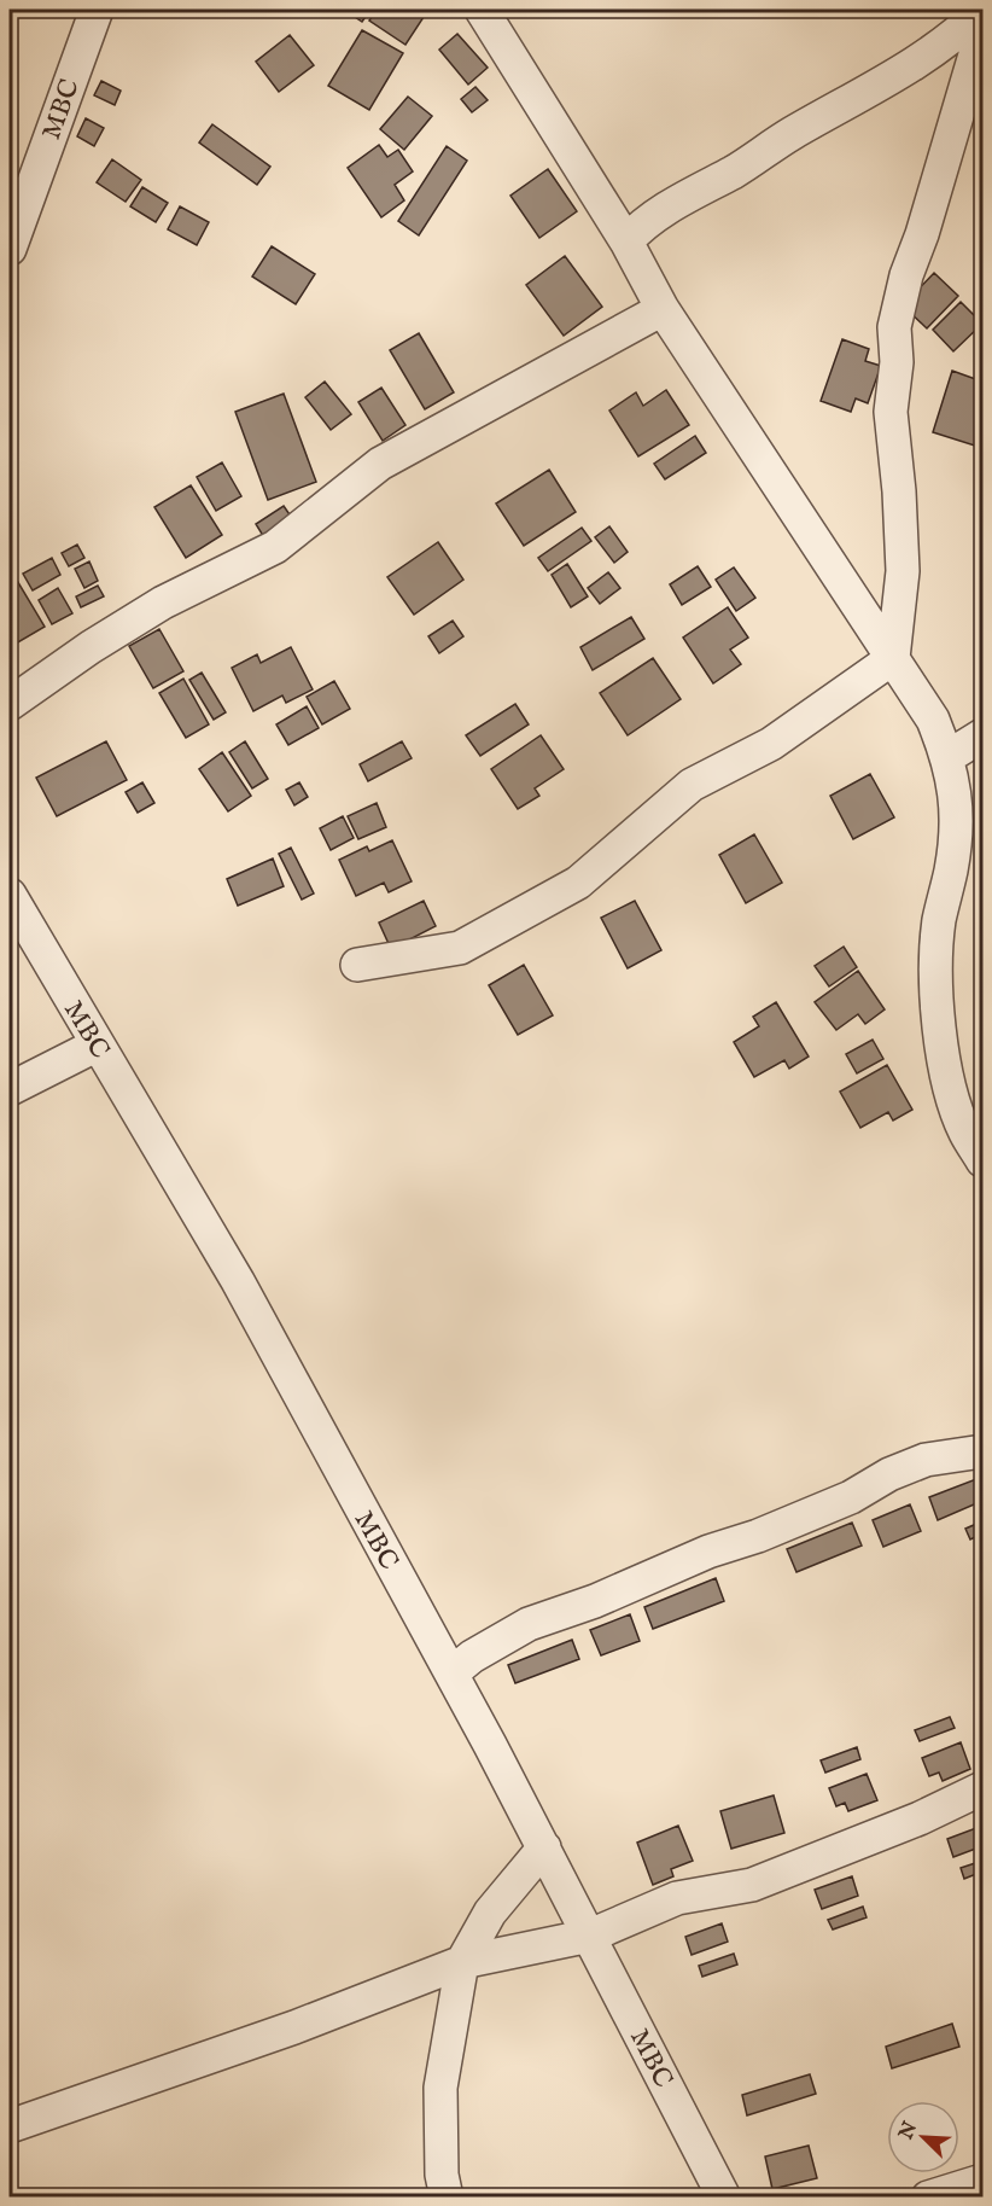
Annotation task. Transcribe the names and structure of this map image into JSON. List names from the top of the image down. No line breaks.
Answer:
{"streets":{"street":["MBC"]},"north":"top left"}
